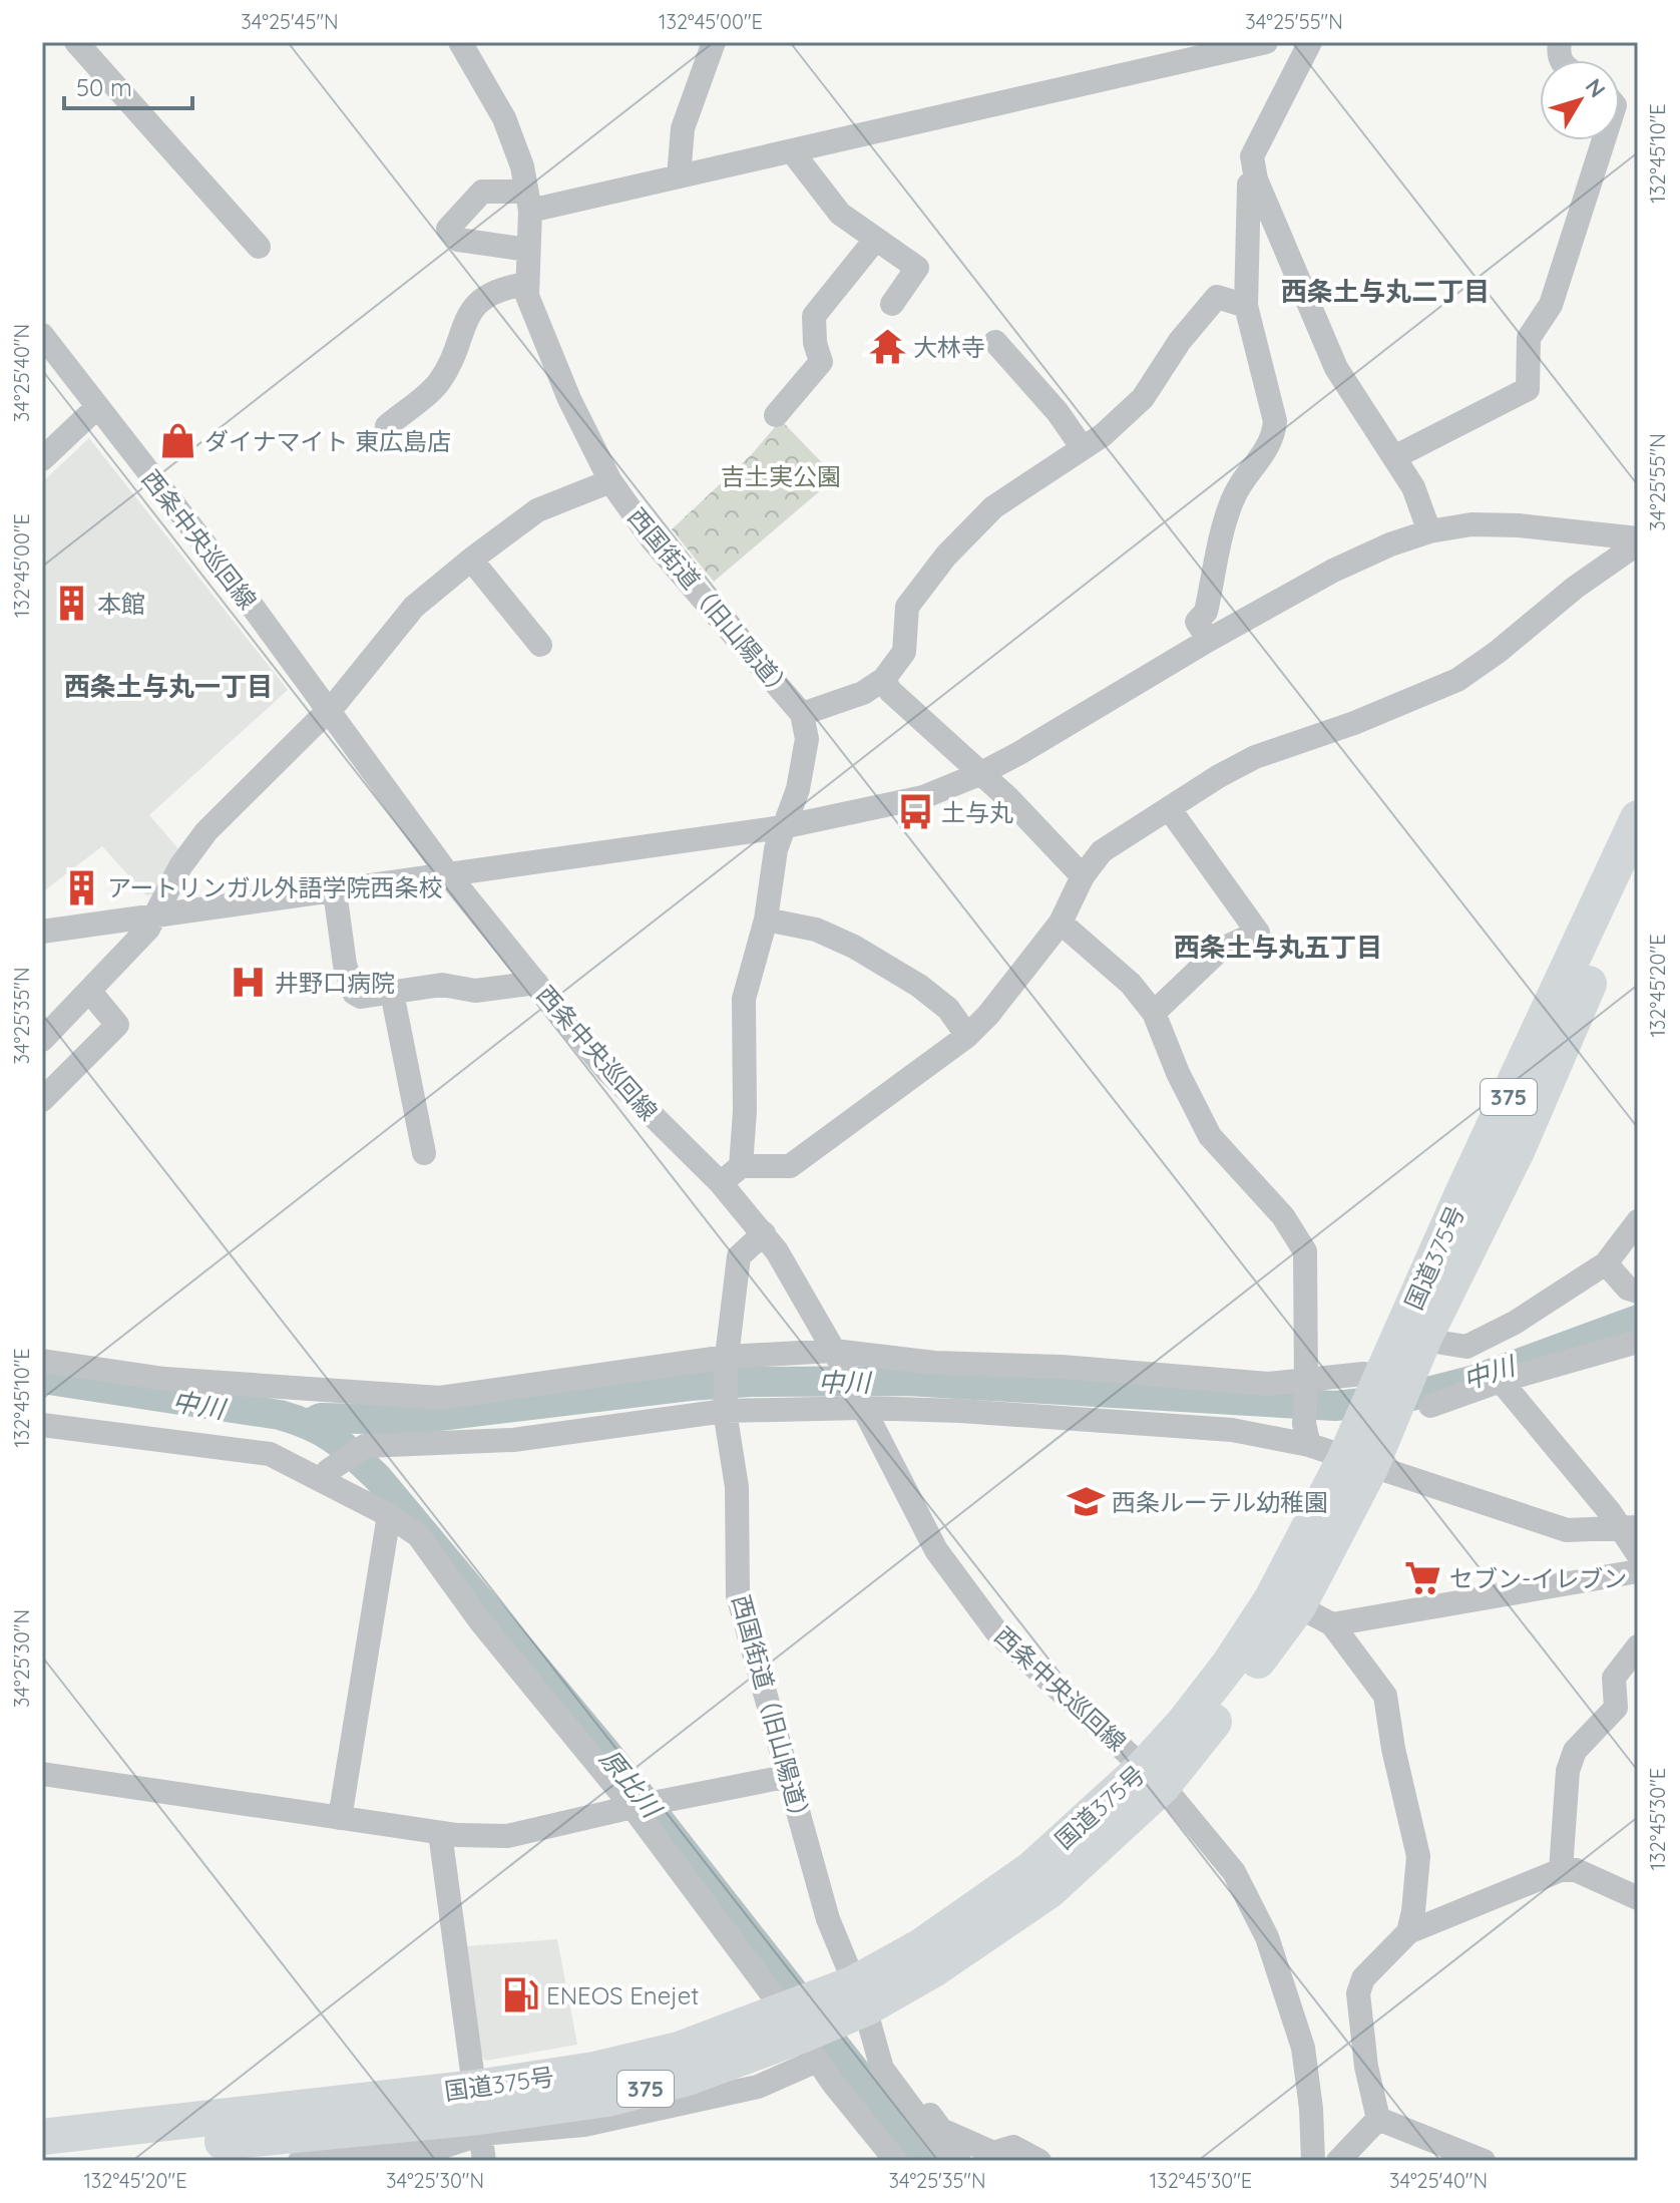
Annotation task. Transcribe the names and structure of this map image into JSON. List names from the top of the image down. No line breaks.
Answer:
{"streets":{"highway":["375","国道375号"],"street":["西条中央巡回線","西国街道（旧山陽道）"]},"crossings":[["西条中央巡回線","西国街道（旧山陽道）"],["西条中央巡回線","国道375号"],["西国街道（旧山陽道）","国道375号"]],"districts":["西条土与丸二丁目","西条土与丸一丁目","西条土与丸五丁目"],"water":["中川","原比川"],"parks":["吉土実公園"],"places":{"temple":["大林寺"],"shop":["ダイナマイト 東広島店"],"building":["本館","アートリンガル外語学院西条校"],"bus stop":["土与丸"],"hospital":["井野口病院"],"school or university":["西条ルーテル幼稚園"],"supermarket":["セブン-イレブン"],"fuel station":["ENEOS Enejet"]},"scale_bar":"50 m","north":"top right","coordinates":["34°25'45\"N","132°45'00\"E","34°25'55\"N","132°45'10\"E","34°25'40\"N","132°45'20\"E","34°25'35\"N","34°25'30\"N","132°45'30\"E"]}
